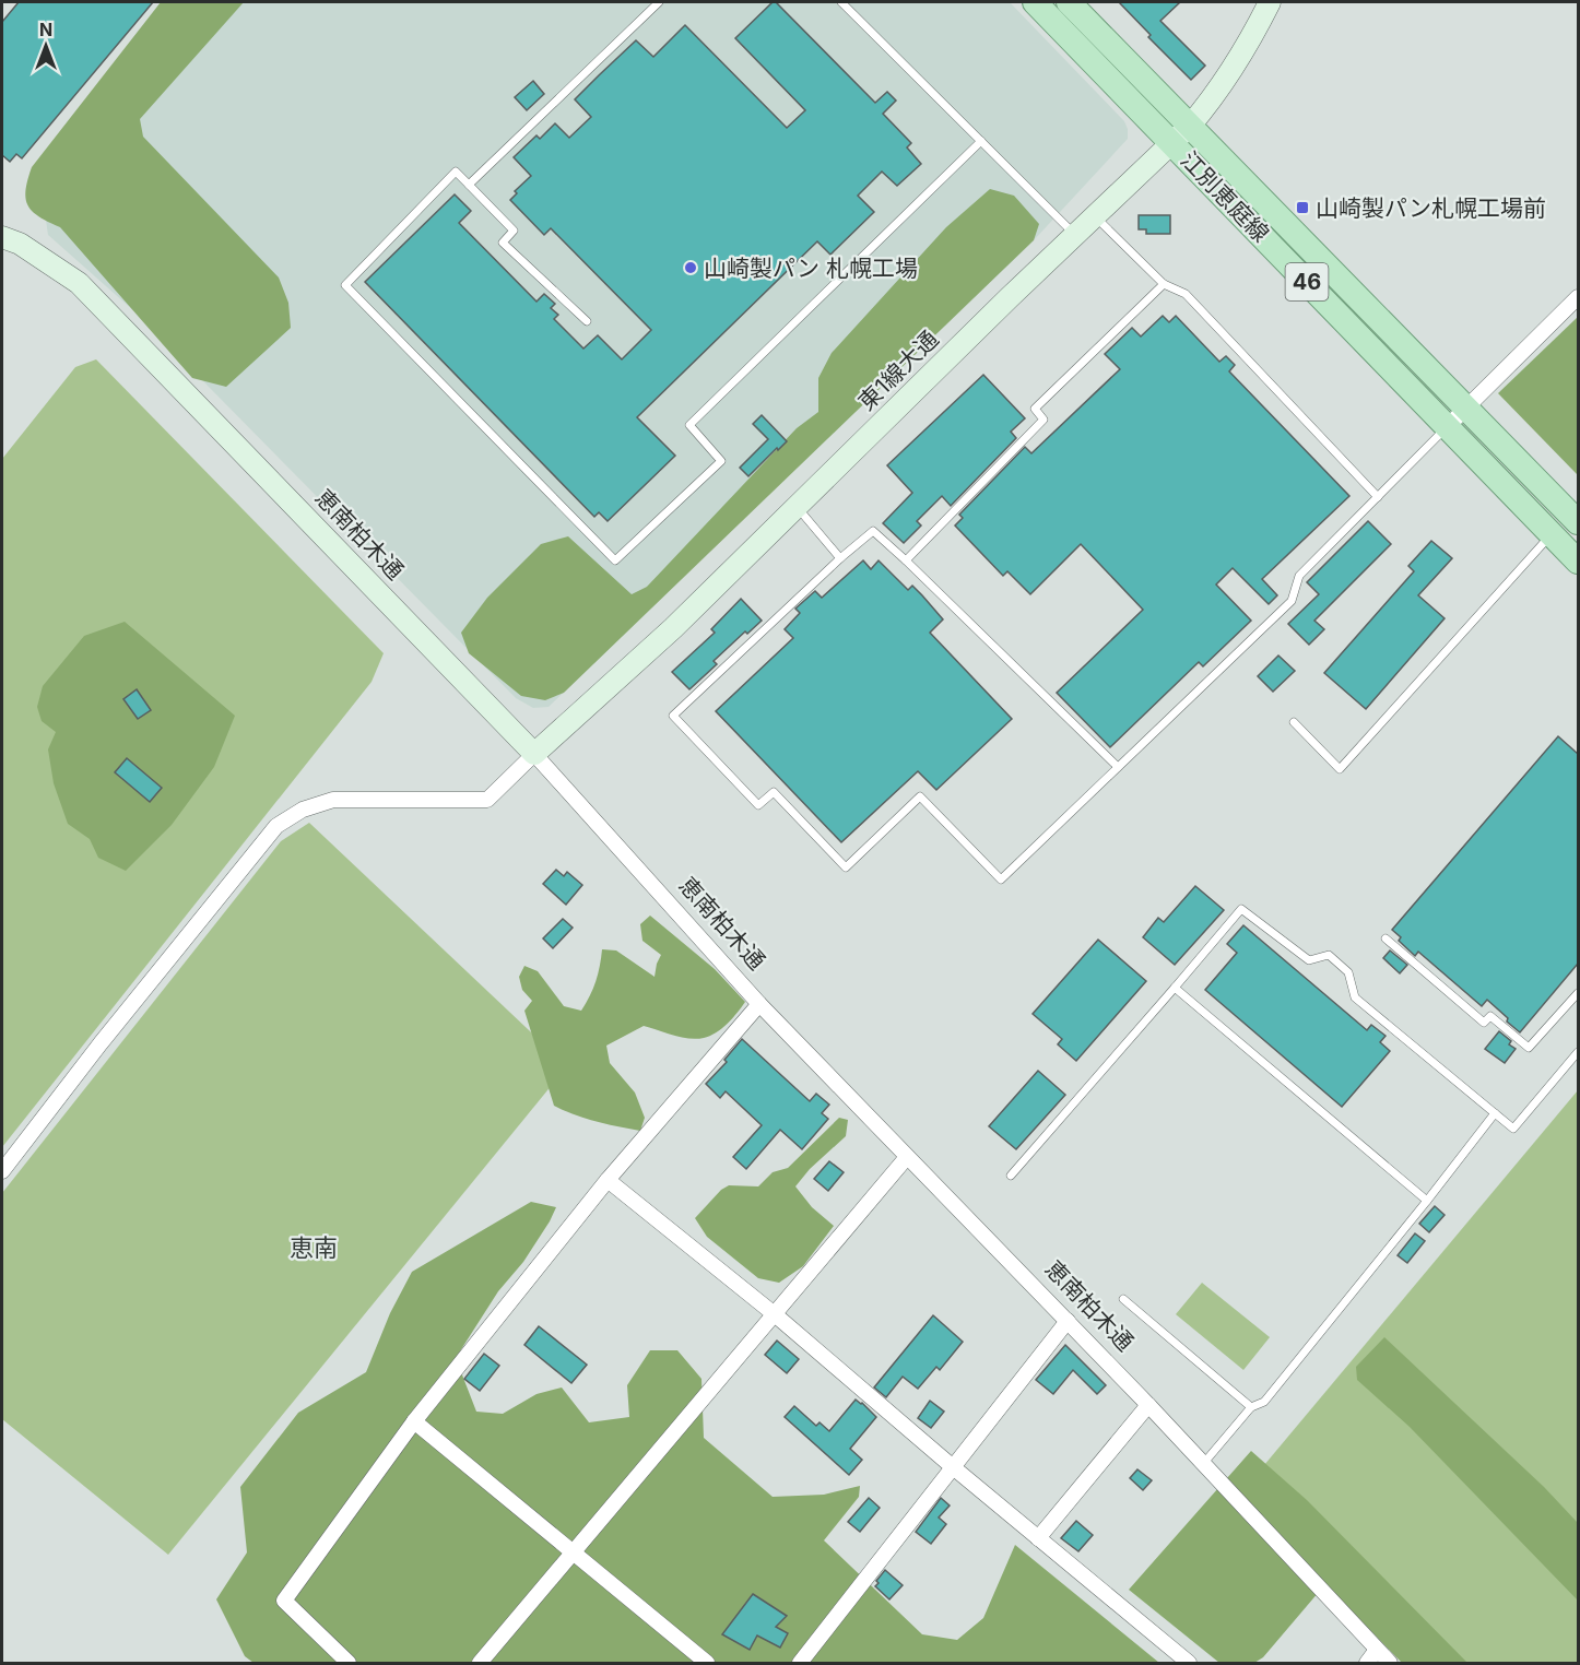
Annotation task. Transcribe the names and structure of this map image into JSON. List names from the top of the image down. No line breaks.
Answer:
{"streets":{"main road":["江別恵庭線","46"],"street":["東1線大通","恵南柏木通"]},"crossings":[["江別恵庭線","東1線大通"],["東1線大通","恵南柏木通"]],"districts":["恵南"],"places":{"transit":["山崎製パン札幌工場前"],"other":["山崎製パン 札幌工場"]},"north":"top"}
